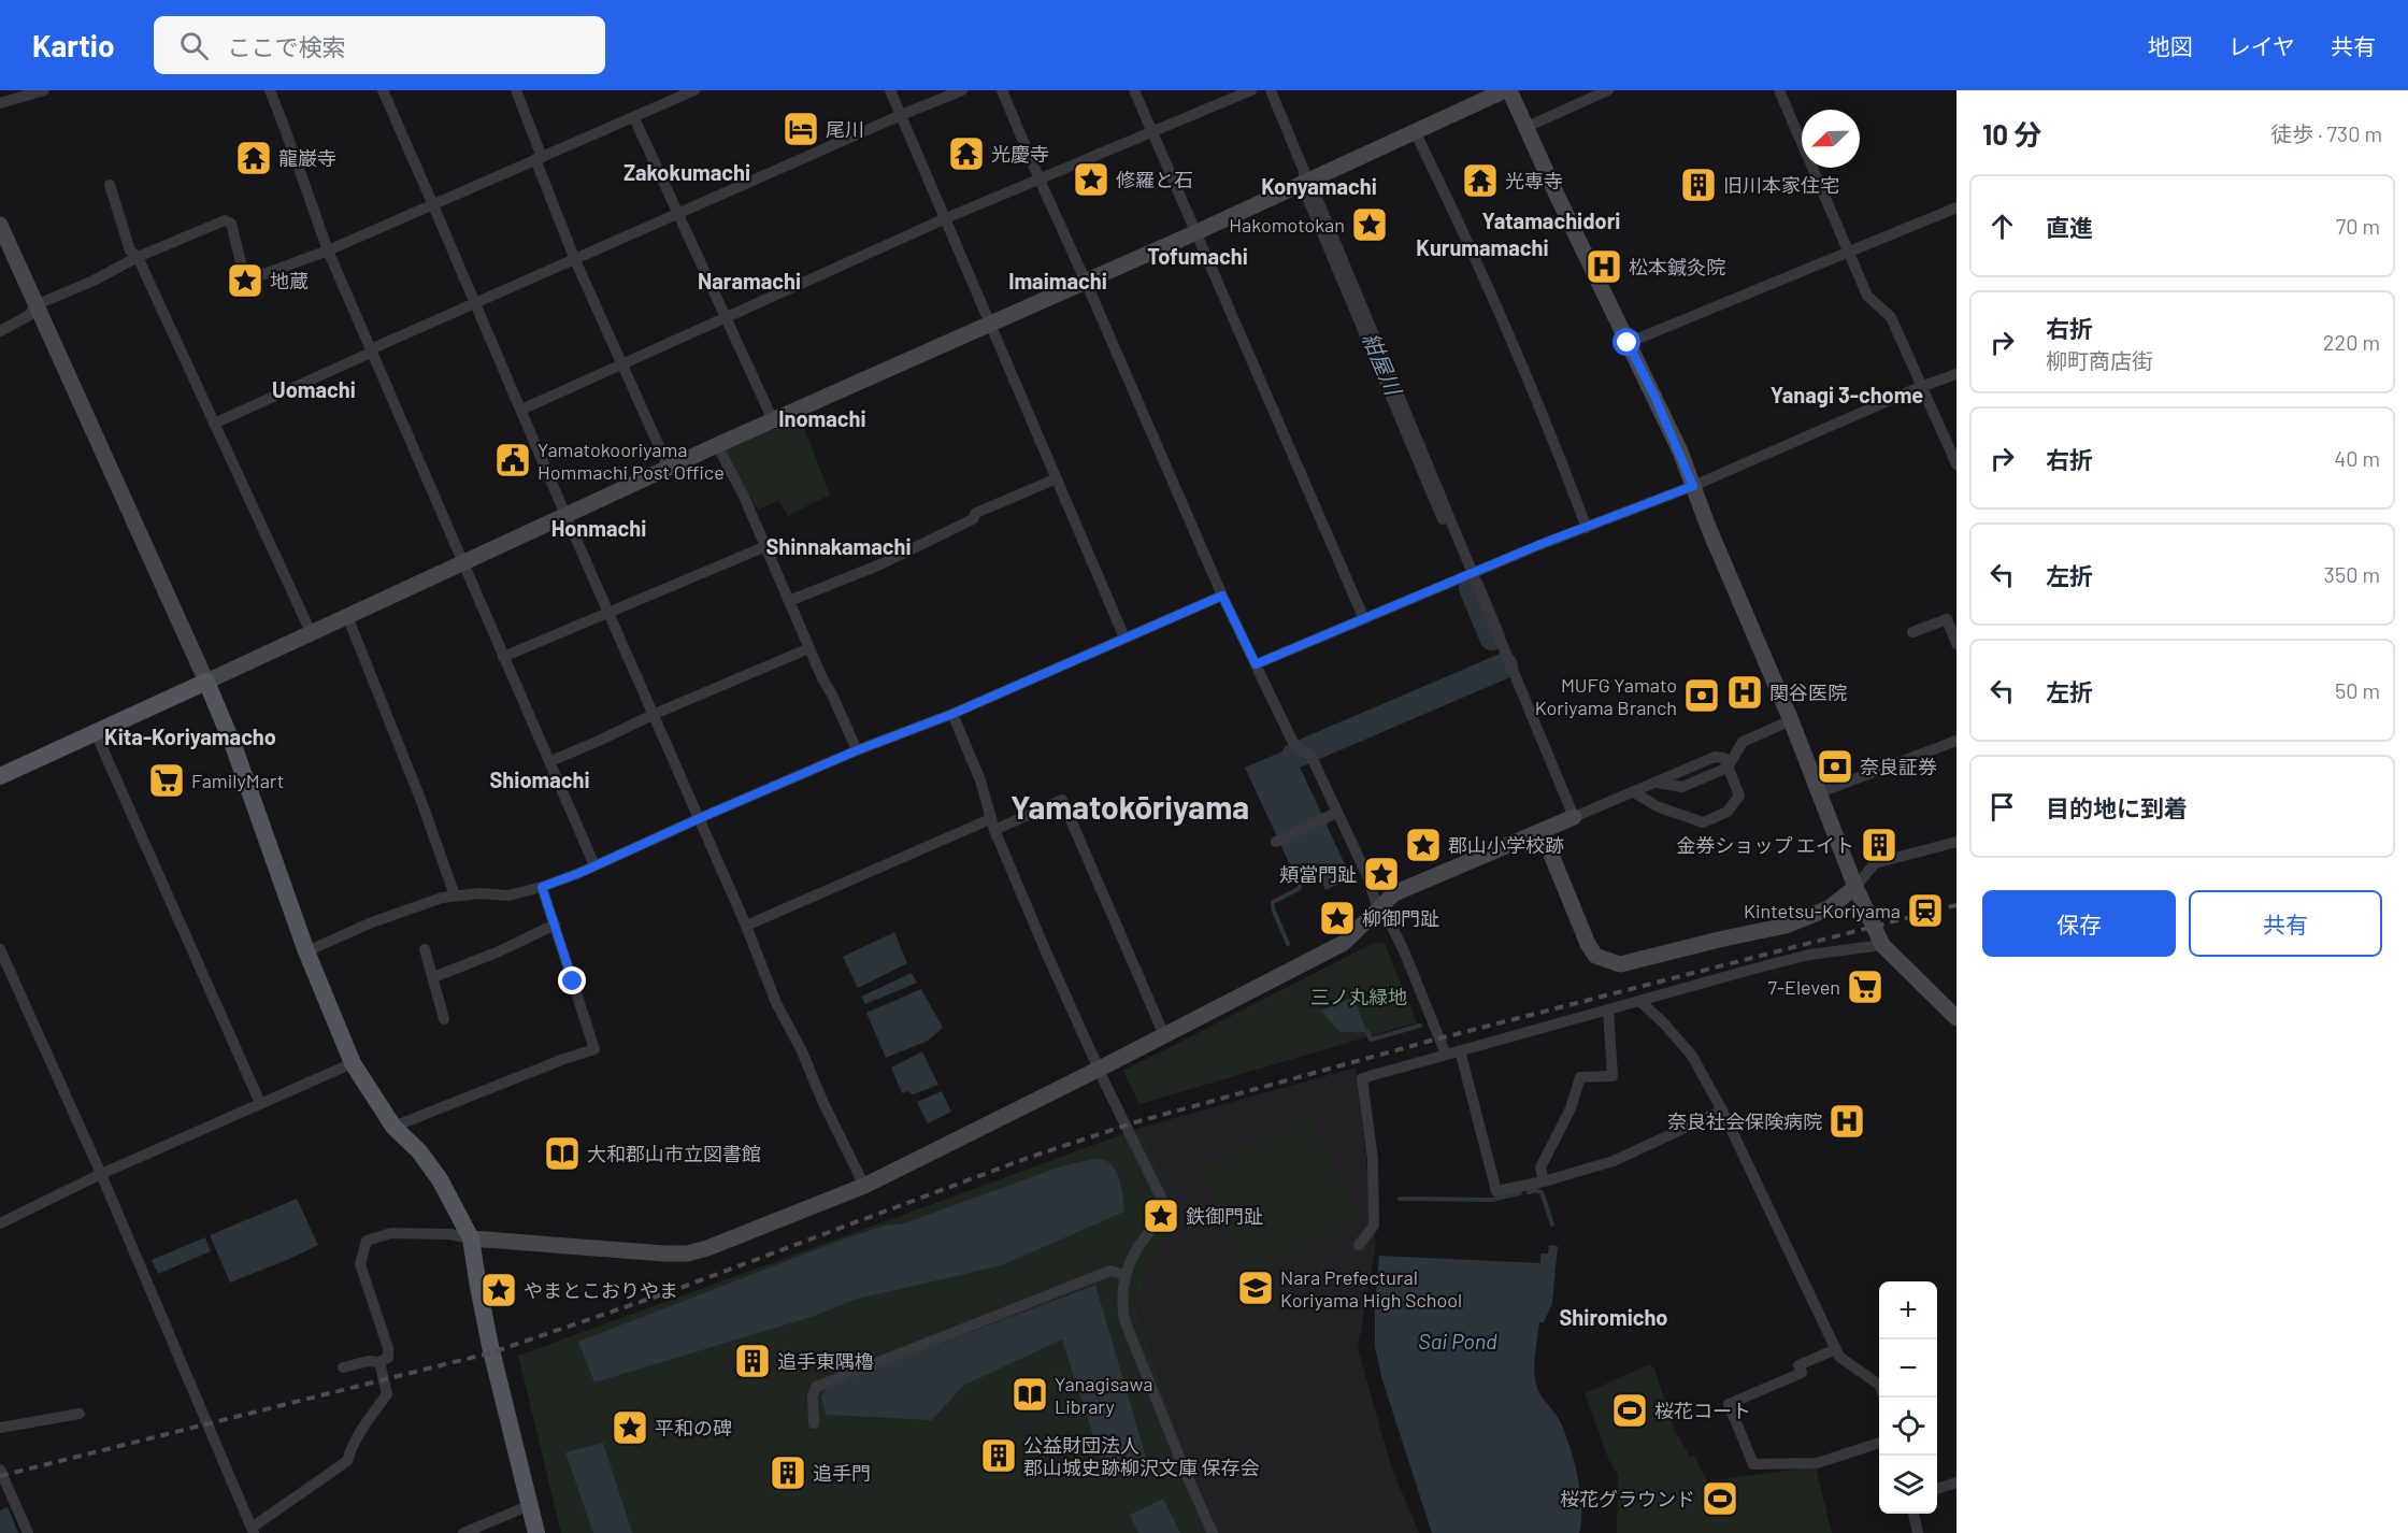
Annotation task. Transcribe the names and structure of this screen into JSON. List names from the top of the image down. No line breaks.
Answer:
{"districts":["Zakokumachi","Konyamachi","Yatamachidori","Kurumamachi","Tofumachi","Naramachi","Imaimachi","Uomachi","Yanagi 3-chome","Inomachi","Honmachi","Shinnakamachi","Kita-Koriyamacho","Shiomachi","Yamatokōriyama","Shiromicho"],"water":["紺屋川","Sai Pond"],"parks":["三ノ丸緑地"],"places":{"hotel":["尾川"],"temple":["光慶寺","龍巌寺","光専寺"],"place":["修羅と石","Hakomotokan","地蔵","郡山小学校跡","頬當門趾","柳御門趾","鉄御門趾","やまとこおりやま","平和の碑"],"building":["旧川本家住宅","金券ショップ エイト","追手東隅櫓","公益財団法人 郡山城史跡柳沢文庫 保存会","追手門"],"hospital":["松本鍼灸院","関谷医院","奈良社会保険病院"],"public building":["Yamatokooriyama Hommachi Post Office"],"bank":["MUFG Yamato Koriyama Branch","奈良証券"],"supermarket":["FamilyMart","7-Eleven"],"station":["Kintetsu-Koriyama"],"library":["大和郡山市立図書館","Yanagisawa Library"],"school or university":["Nara Prefectural Koriyama High School"],"sports":["桜花コート","桜花グラウンド"]},"north":"bottom left","page":{"header":"Kartio","search":"ここで検索","nav":["地図","レイヤ","共有"],"heading":["10 分","徒歩 · 730 m"],"list":[["直進","70 m"],["右折","柳町商店街","220 m"],["右折","40 m"],["左折","350 m"],["左折","50 m"],"目的地に到着"],"buttons":["保存","共有"],"map_buttons":["+","−"]}}
